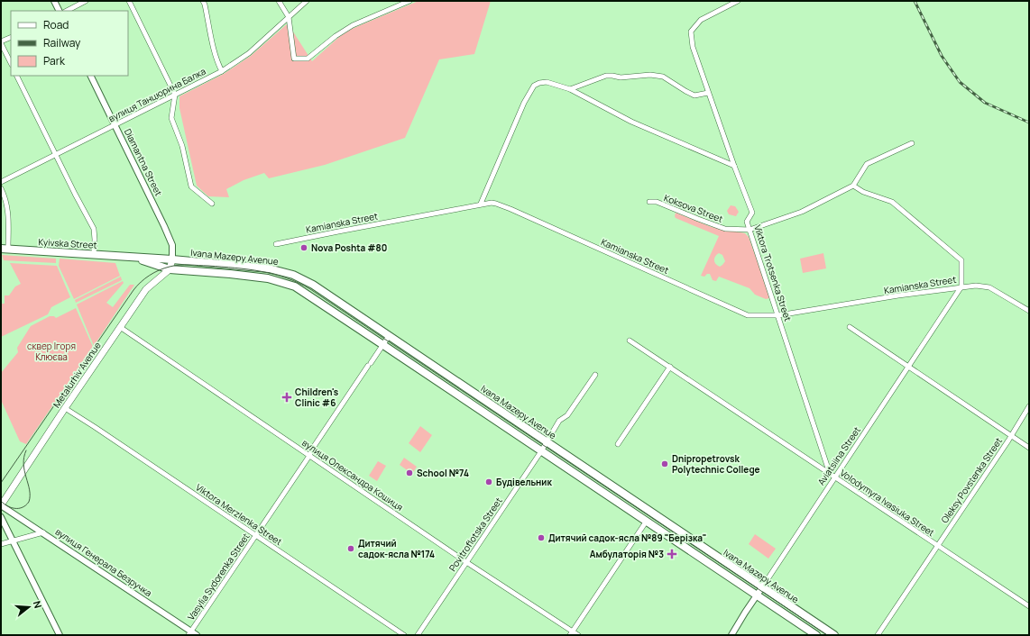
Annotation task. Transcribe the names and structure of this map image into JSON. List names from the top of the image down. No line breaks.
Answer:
{"streets":{"highway":["Kyivska Street","Ivana Mazepy Avenue"],"main road":["Metalurhiv Avenue"],"street":["вулиця Танцюрина Балка","Diamantna Street","Koksova Street","Kamianska Street","Viktora Trotsenka Street","Aviatsiina Street","вулиця Олександра Кошиця","Oleksy Povstenka Street","Volodymyra Ivasiuka Street","Viktora Merzlenka Street","Povitroflotska Street","вулиця Генерала Безручка","Vasylia Sydorenka Street"]},"crossings":[["вулиця Танцюрина Балка","Diamantna Street"],["Diamantna Street","Kyivska Street"],["Diamantna Street","Ivana Mazepy Avenue"],["Koksova Street","Viktora Trotsenka Street"],["Kamianska Street","Viktora Trotsenka Street"],["Kamianska Street","Aviatsiina Street"],["Kyivska Street","Ivana Mazepy Avenue"],["Kyivska Street","Metalurhiv Avenue"],["Ivana Mazepy Avenue","Metalurhiv Avenue"],["Ivana Mazepy Avenue","Aviatsiina Street"],["Ivana Mazepy Avenue","Povitroflotska Street"],["Ivana Mazepy Avenue","Vasylia Sydorenka Street"],["Viktora Trotsenka Street","Volodymyra Ivasiuka Street"],["Metalurhiv Avenue","вулиця Олександра Кошиця"],["Metalurhiv Avenue","Viktora Merzlenka Street"],["Metalurhiv Avenue","вулиця Генерала Безручка"],["Aviatsiina Street","Volodymyra Ivasiuka Street"],["вулиця Олександра Кошиця","Povitroflotska Street"],["вулиця Олександра Кошиця","Vasylia Sydorenka Street"],["Oleksy Povstenka Street","Volodymyra Ivasiuka Street"],["Viktora Merzlenka Street","Vasylia Sydorenka Street"],["вулиця Генерала Безручка","Vasylia Sydorenka Street"]],"parks":["сквер Ігоря Клюєва"],"places":{"other":["Nova Poshta #80","Dnipropetrovsk Polytechnic College","School №74","Будівельник","Дитячий садок-ясла №89 \"Берізка\"","Дитячий садок-ясла №174"],"health":["Children's Clinic #6","Амбулаторія №3"]},"legend":["Road","Railway","Park"],"north":"right"}
